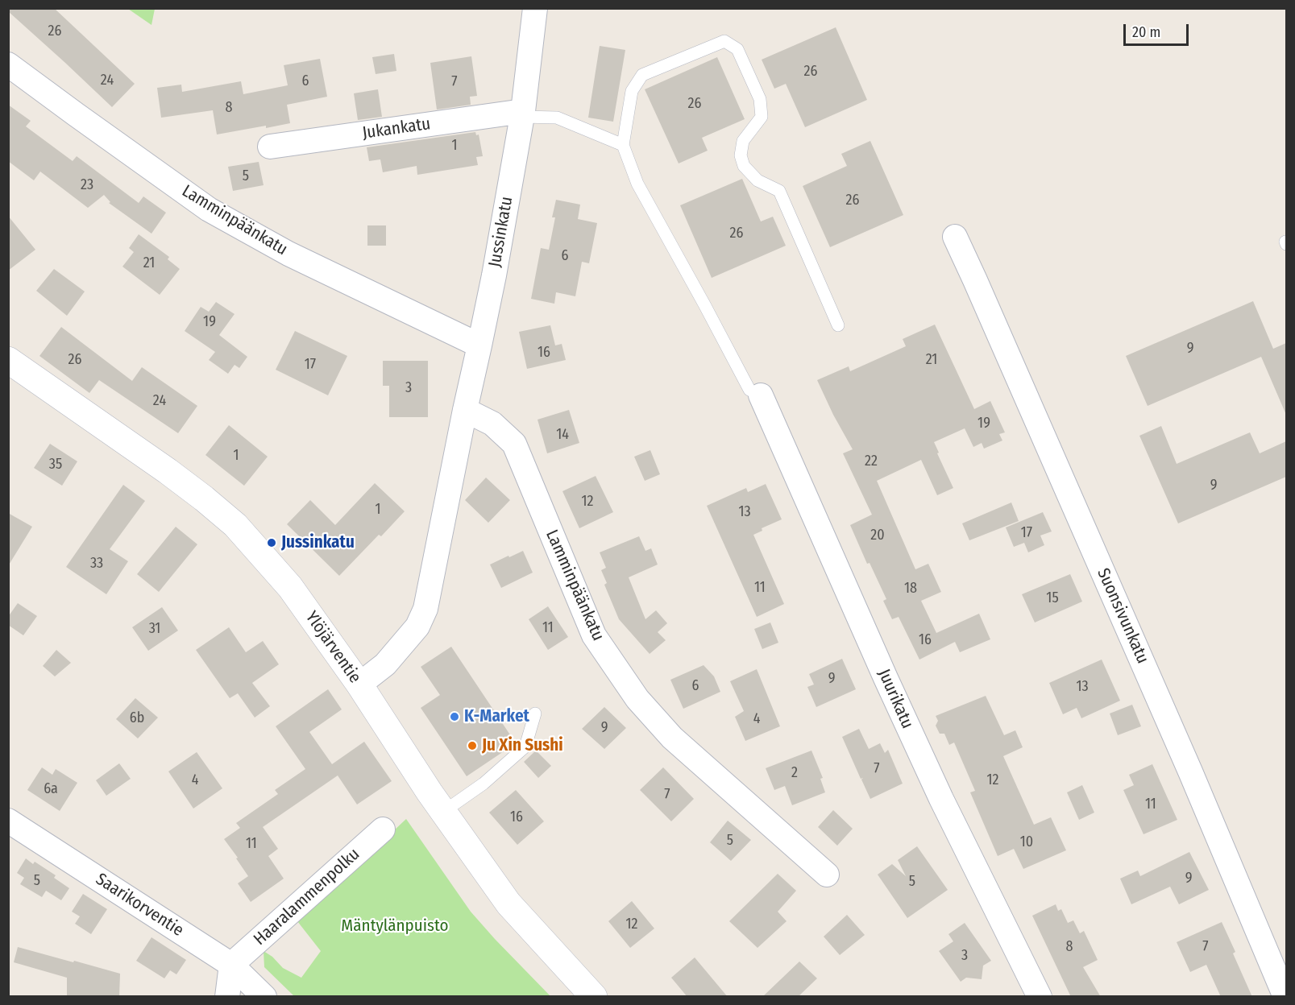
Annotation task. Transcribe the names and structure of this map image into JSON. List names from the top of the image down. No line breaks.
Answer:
{"streets":{"main road":["Ylöjärventie"],"street":["Jukankatu","Lamminpäänkatu","Jussinkatu","Suonsivunkatu","Juurikatu","Haaralammenpolku","Saarikorventie"]},"crossings":[["Jukankatu","Jussinkatu"],["Lamminpäänkatu","Jussinkatu"],["Jussinkatu","Ylöjärventie"],["Haaralammenpolku","Saarikorventie"]],"parks":["Mäntylänpuisto"],"places":["Jussinkatu","K-Market","Ju Xin Sushi"],"house_numbers":["26","26","24","6","7","26","8","1","5","23","26","26","6","21","19","9","16","26","21","17","3","24","19","14","1","22","35","9","12","1","13","17","20","33","11","18","15","11","31","16","9","6","13","6b","4","9","7","2","4","12","6a","7","11","16","5","10","11","9","5","5","12","8","7","3"],"scale_bar":"20 m"}
